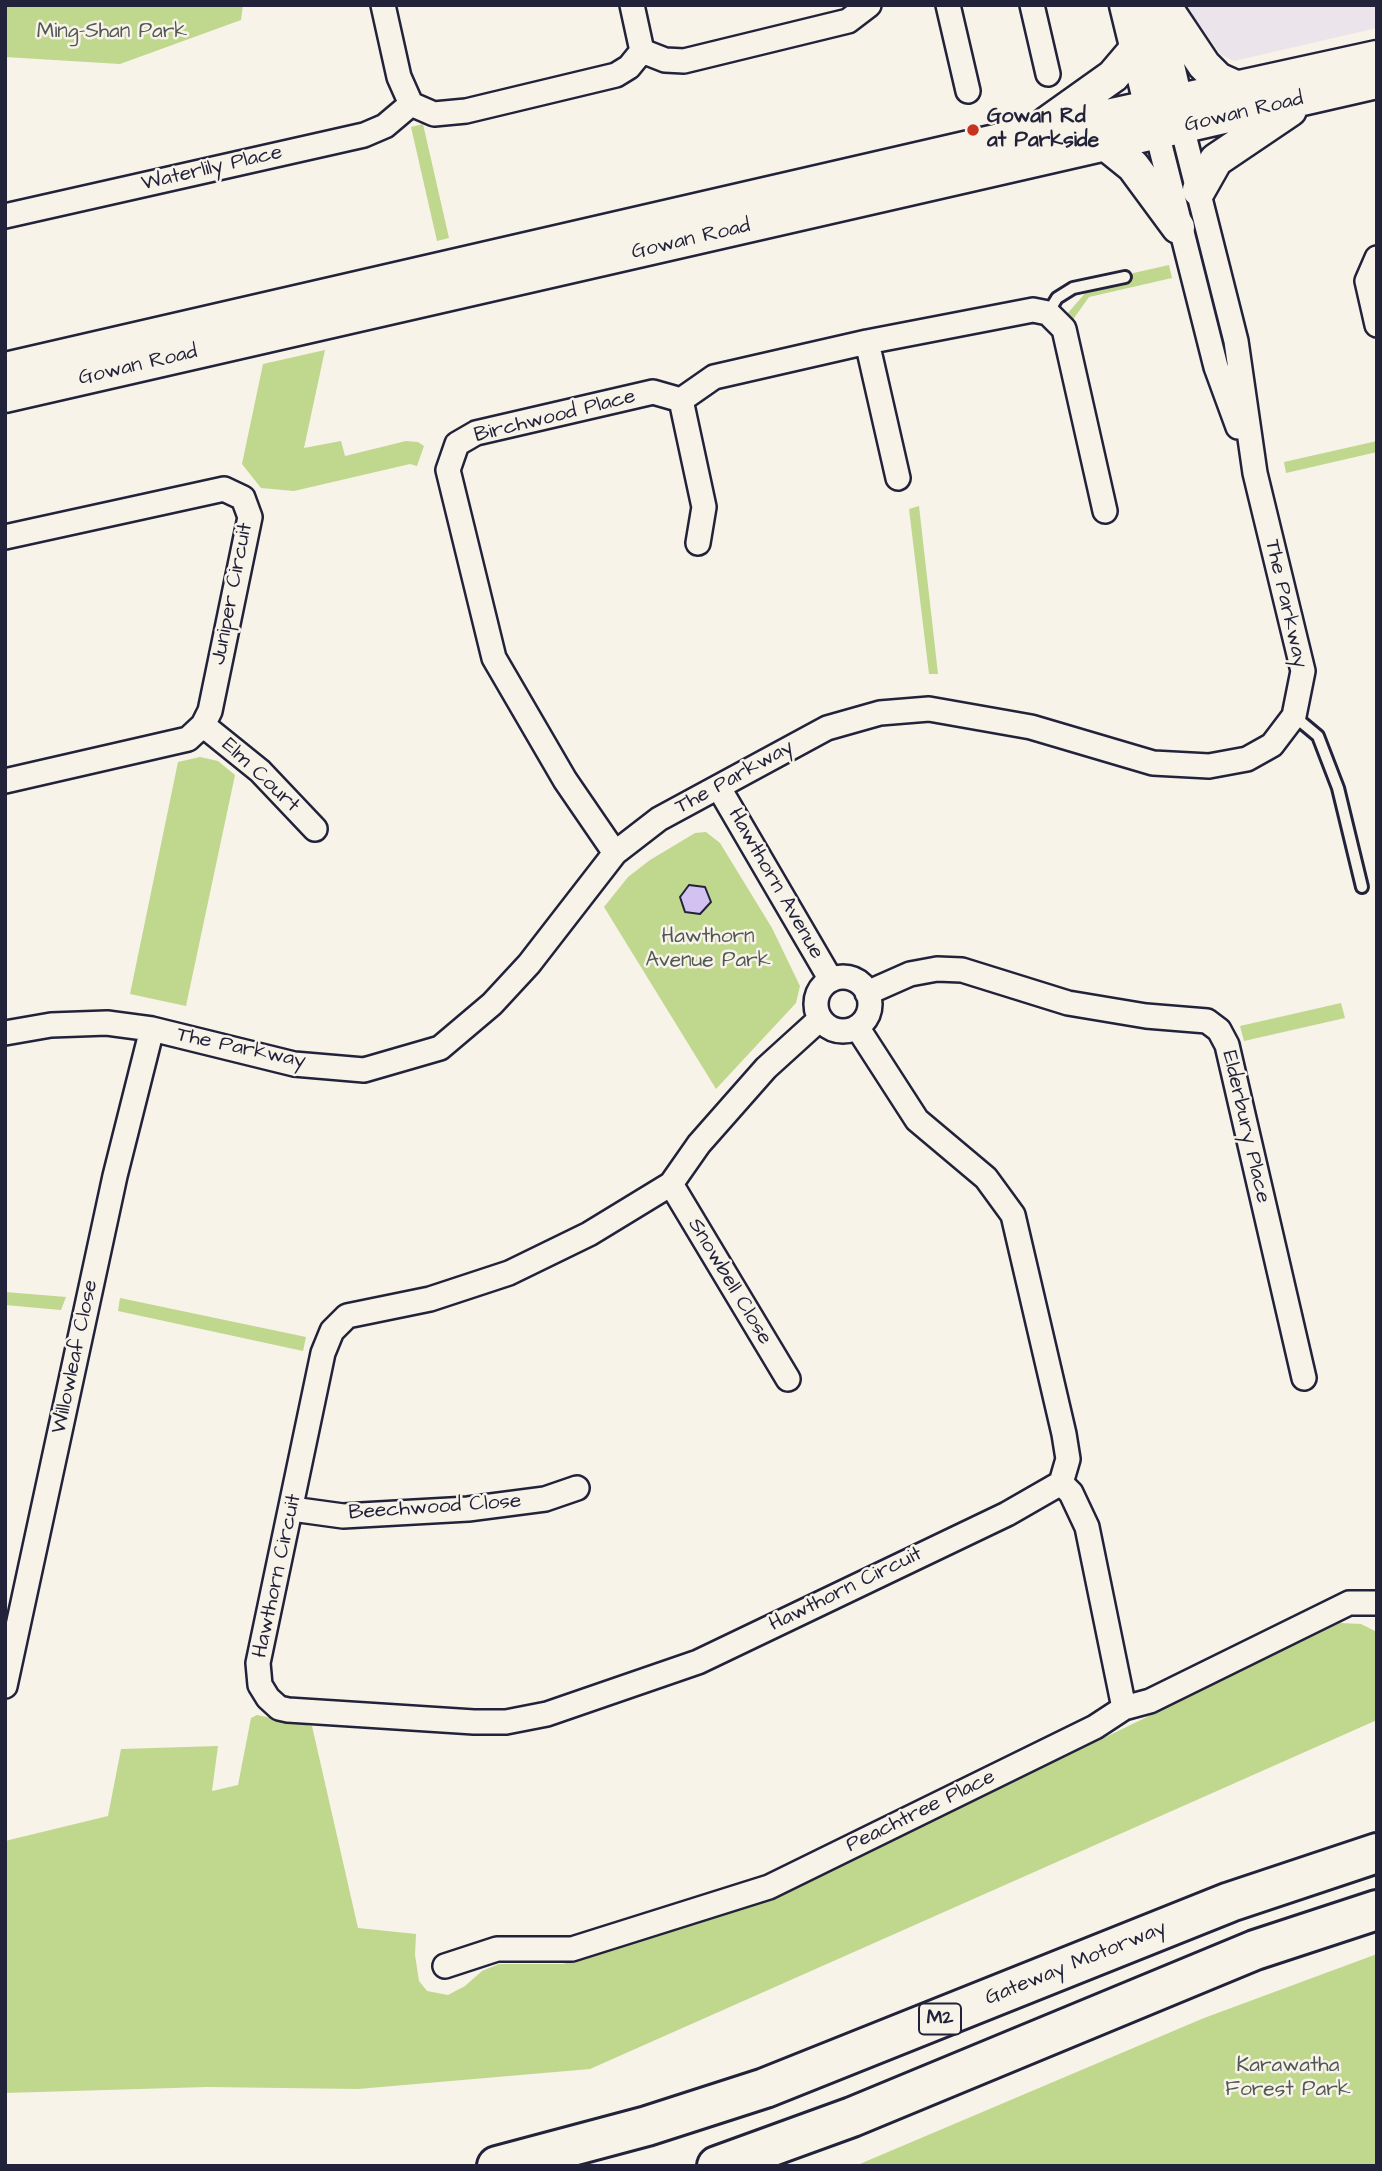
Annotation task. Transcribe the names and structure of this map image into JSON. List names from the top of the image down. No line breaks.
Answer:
{"streets":{"highway":["Gateway Motorway","M2"],"main road":["Gowan Road"],"street":["Waterlily Place","Birchwood Place","Juniper Circuit","The Parkway","Elm Court","Hawthorn Avenue","Elderbury Place","Snowbell Close","Willowleaf Close","Beechwood Close","Hawthorn Circuit","Peachtree Place"]},"crossings":[["Gowan Road","The Parkway"],["Birchwood Place","The Parkway"],["Juniper Circuit","Elm Court"],["The Parkway","Hawthorn Avenue"],["The Parkway","Willowleaf Close"],["Hawthorn Avenue","Elderbury Place"],["Hawthorn Avenue","Hawthorn Circuit"],["Elderbury Place","Hawthorn Circuit"],["Snowbell Close","Hawthorn Circuit"],["Beechwood Close","Hawthorn Circuit"]],"parks":["Ming-Shan Park","Hawthorn Avenue Park","Karawatha Forest Park"],"places":["Gowan Rd at Parkside"]}
